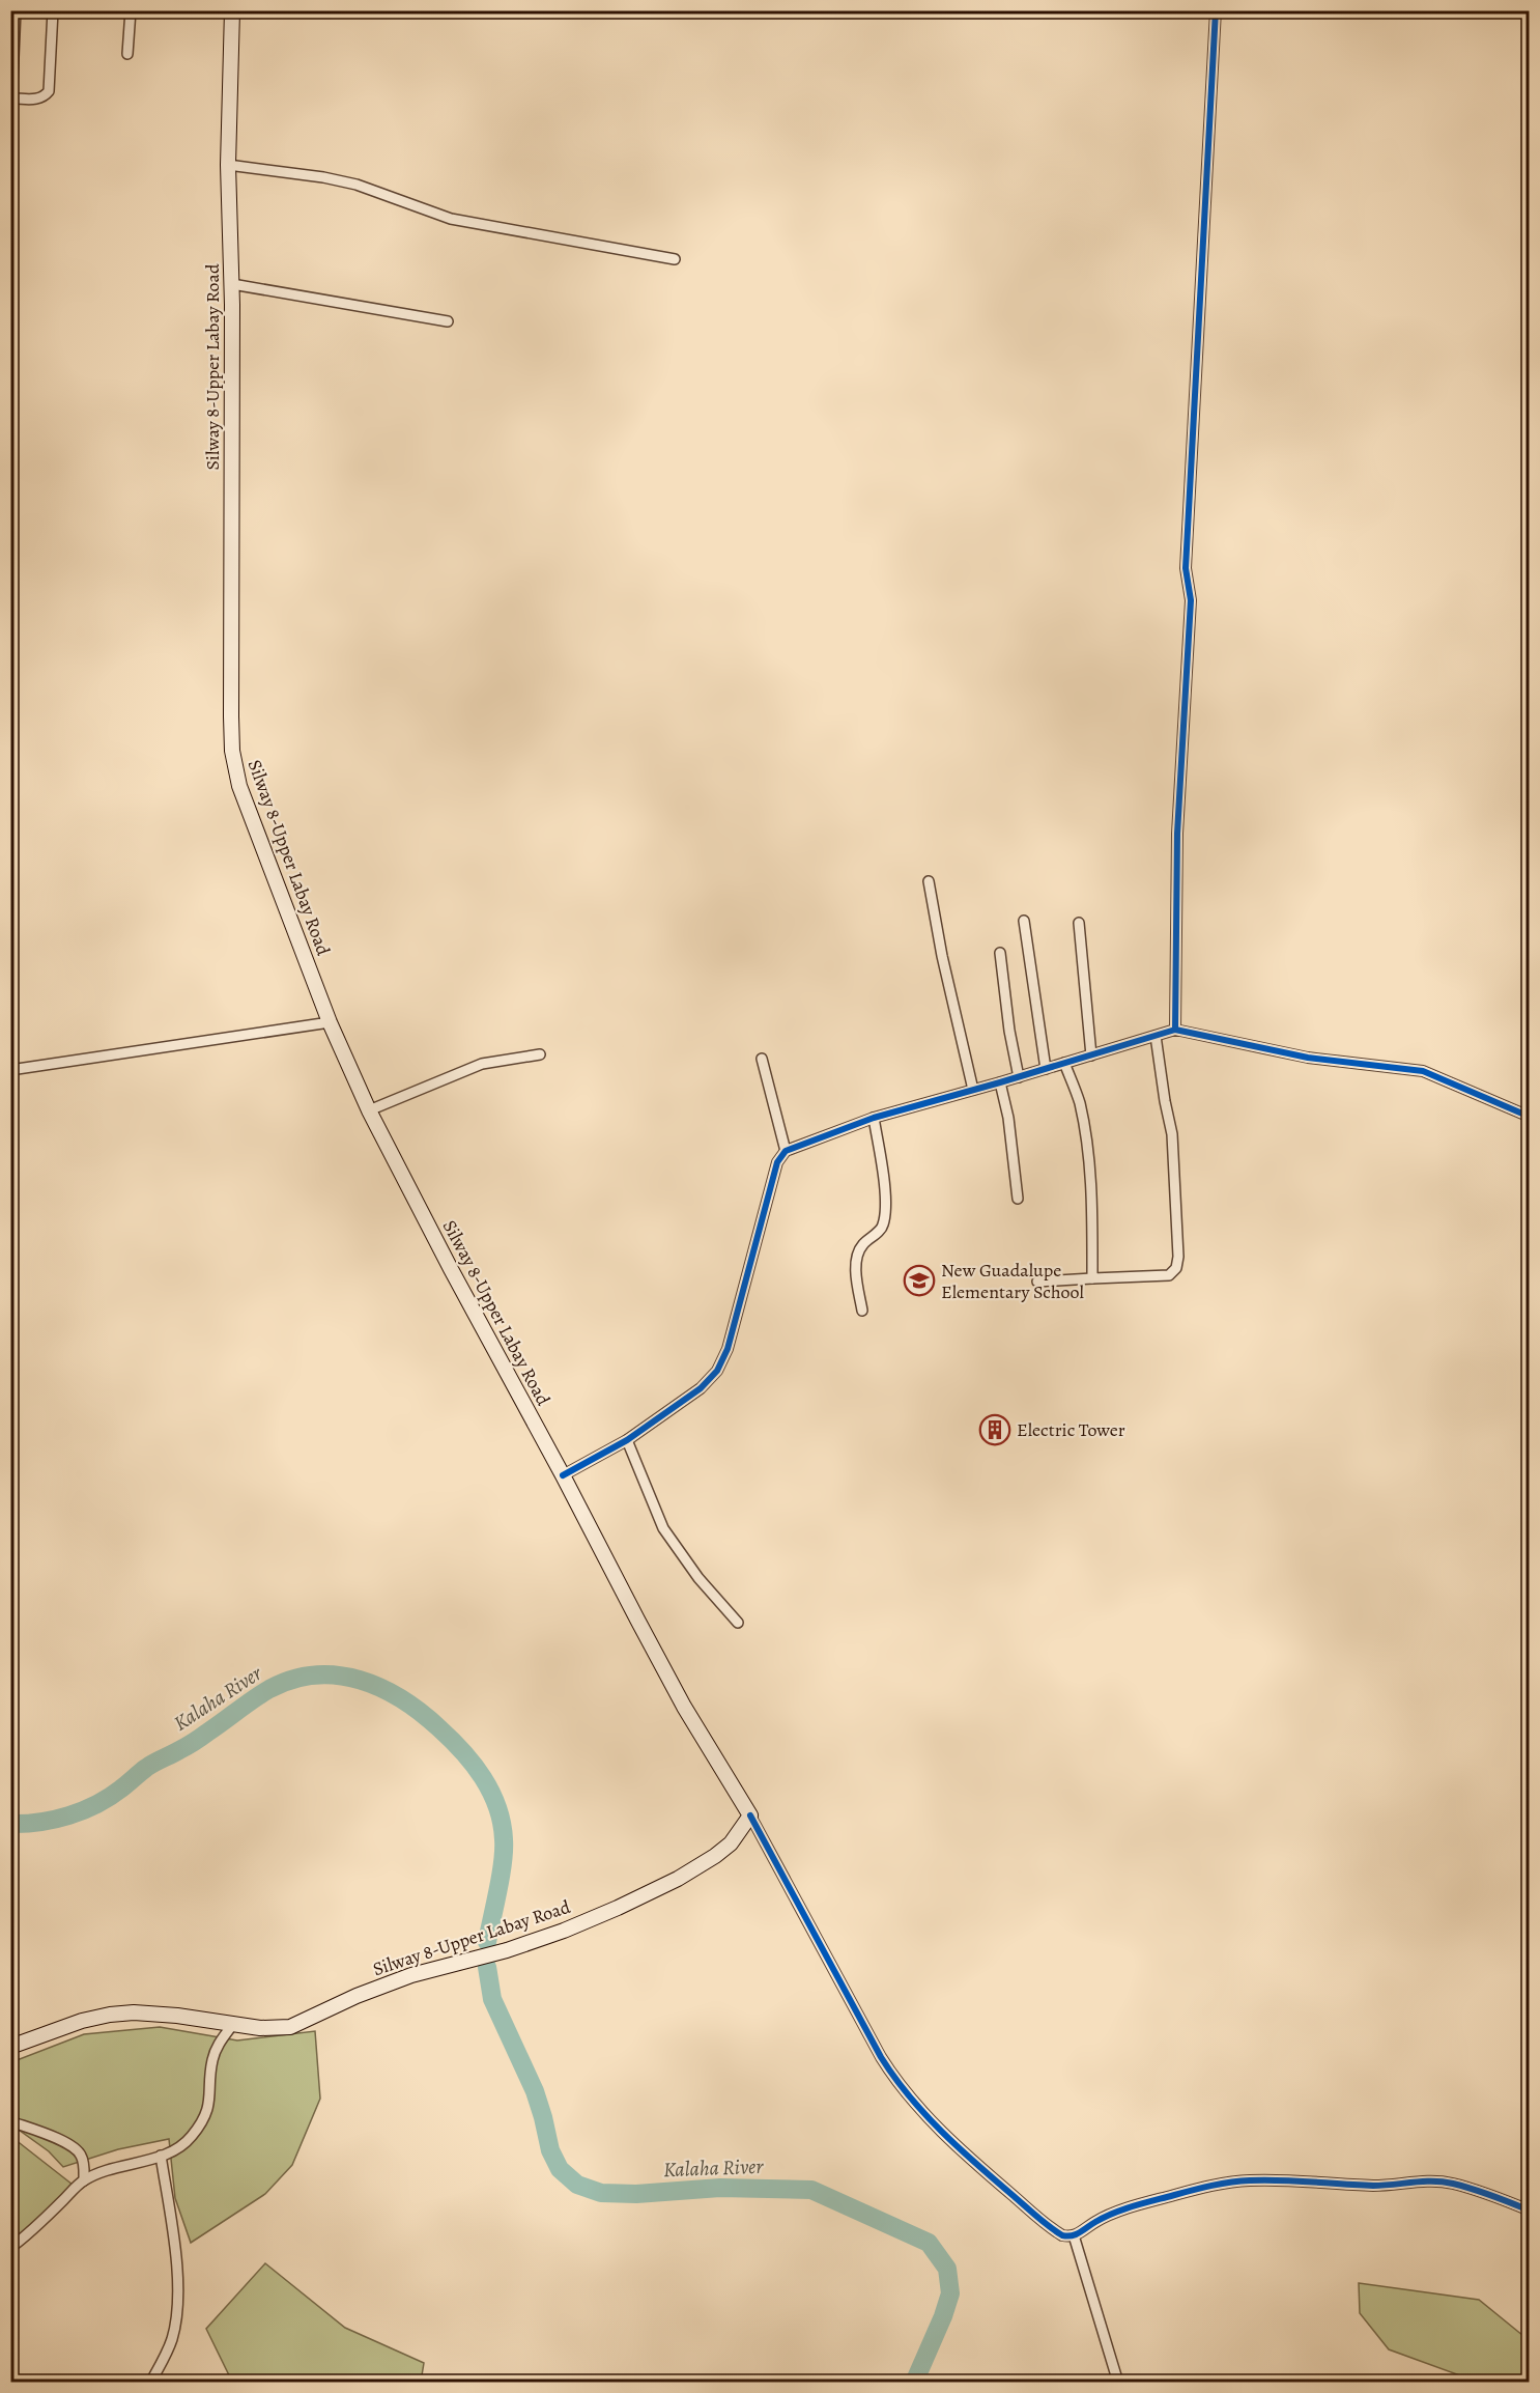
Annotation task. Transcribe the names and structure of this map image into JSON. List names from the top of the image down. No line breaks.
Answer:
{"streets":{"main road":["Silway 8-Upper Labay Road"]},"water":["Kalaha River"],"places":{"school or university":["New Guadalupe Elementary School"],"building":["Electric Tower"]}}
